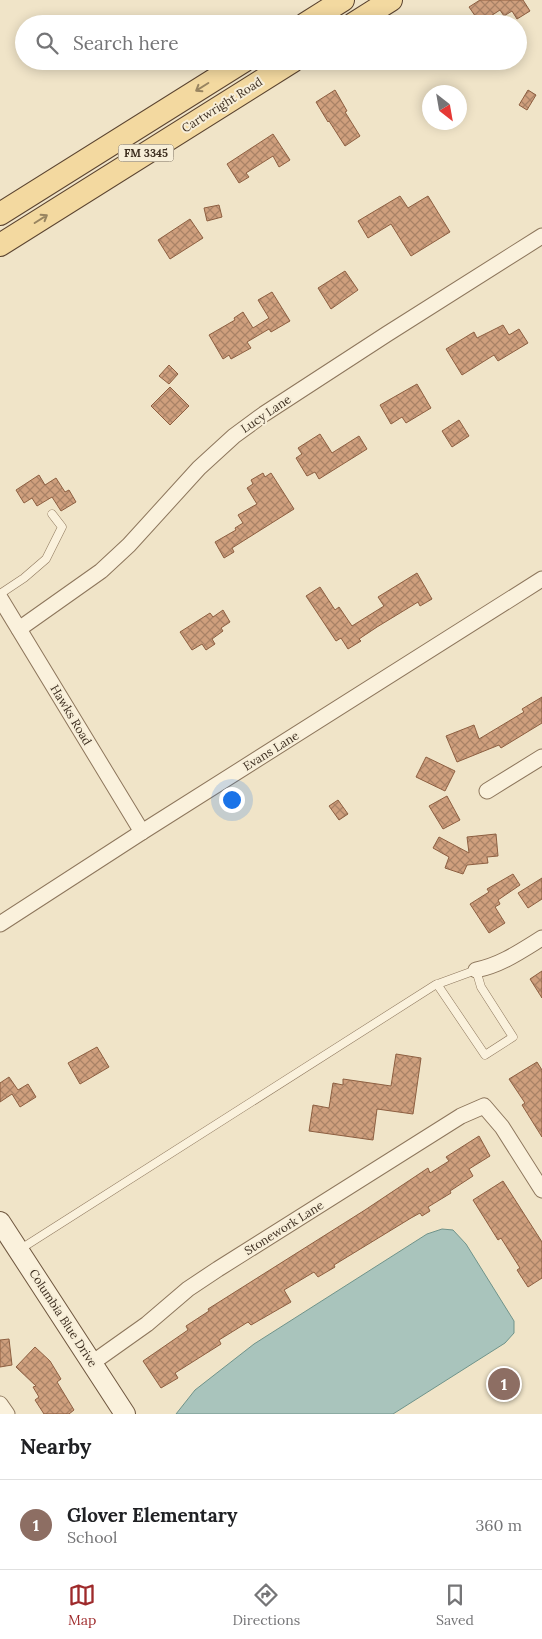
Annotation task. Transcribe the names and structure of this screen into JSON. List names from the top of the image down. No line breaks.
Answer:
{"streets":{"main road":["Cartwright Road","FM 3345"],"street":["Lucy Lane","Hawks Road","Evans Lane","Stonework Lane","Columbia Blue Drive"]},"crossings":[["Lucy Lane","Hawks Road"],["Hawks Road","Evans Lane"],["Stonework Lane","Columbia Blue Drive"]],"north":"bottom right","page":{"search":"Search here","pins":"1","heading":"Nearby","list":[{"mark":"1","name":"Glover Elementary","note":"School","value":"360 m"}],"nav":["Map","Directions","Saved"]}}
